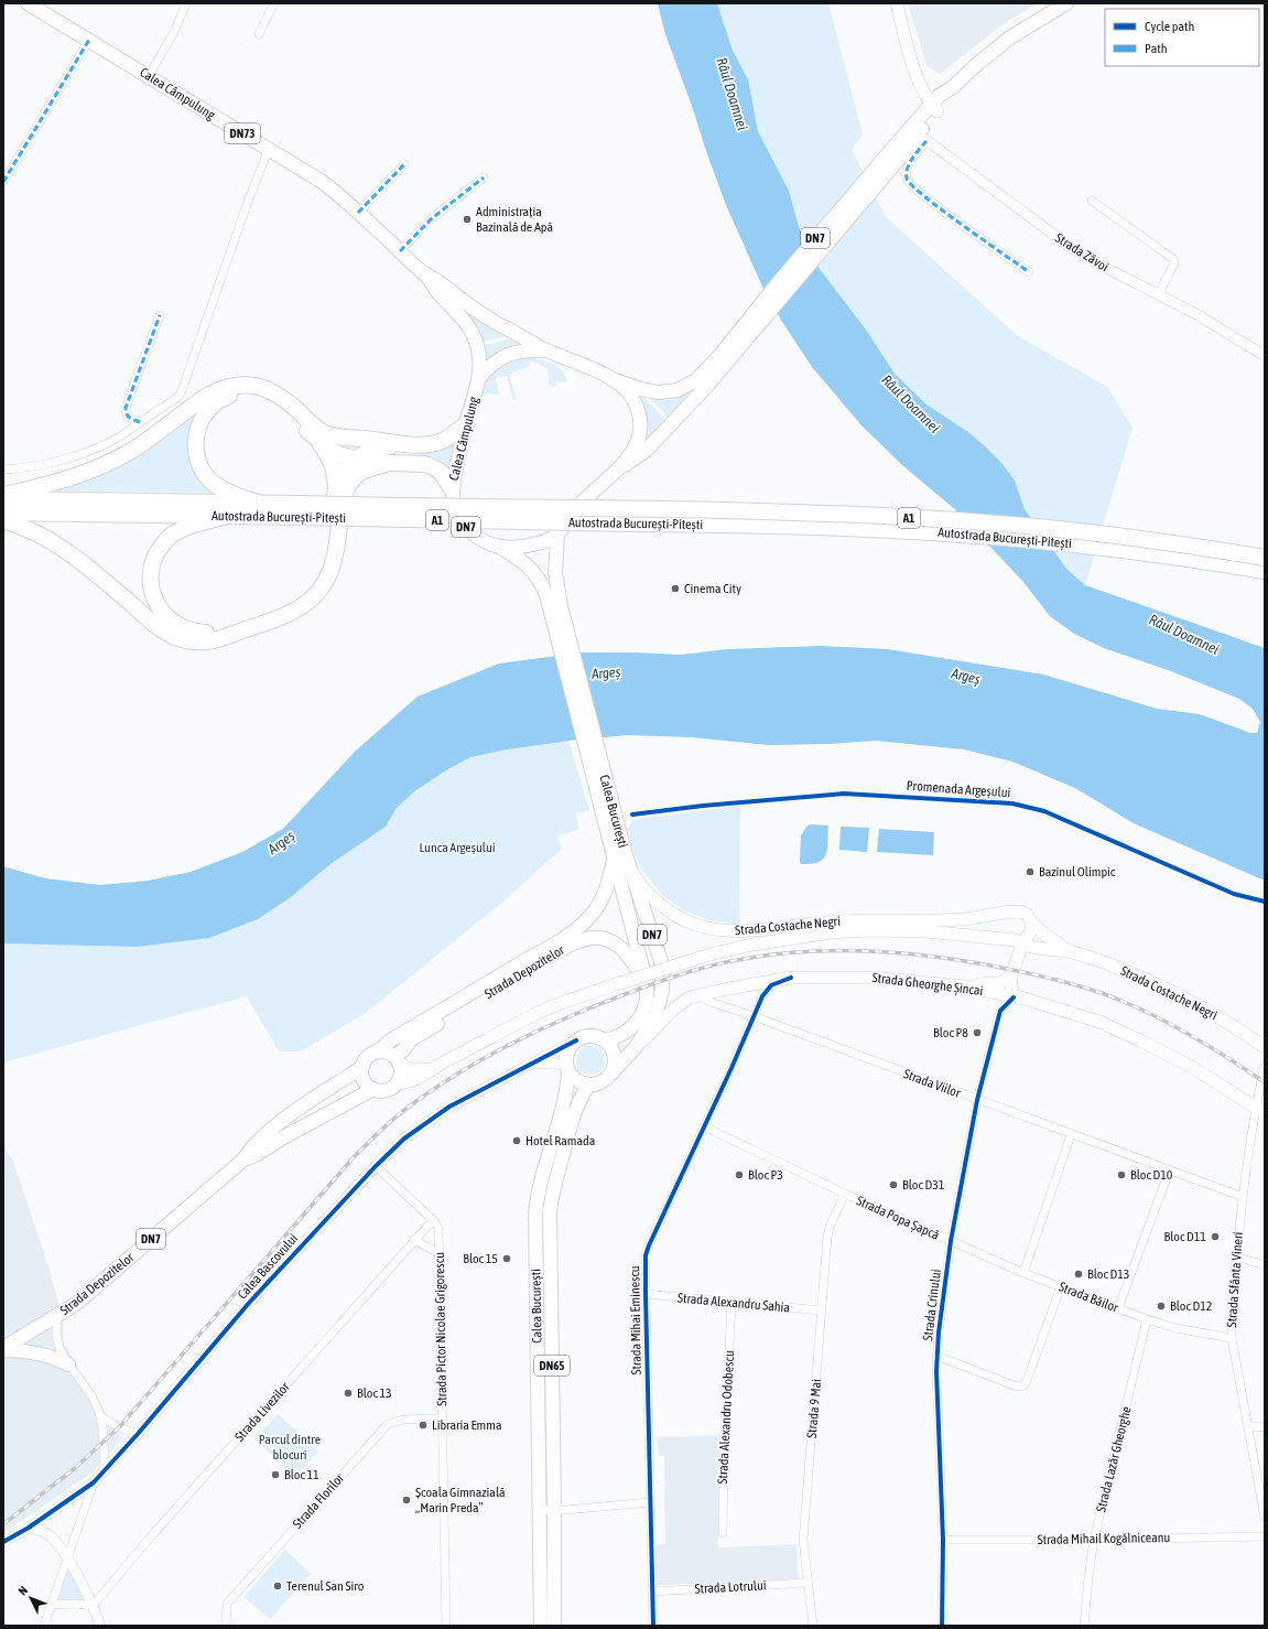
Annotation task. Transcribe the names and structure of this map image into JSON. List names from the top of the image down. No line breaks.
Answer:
{"streets":{"highway":["Autostrada București-Pitești","A1"],"main road":["Calea Câmpulung","DN73","DN7","Calea București","Strada Costache Negri","Strada Depozitelor","Strada Gheorghe Șincai","DN65"],"street":["Strada Zăvoi","Strada Viilor","Strada Popa Șapcă","Calea Bascovului","Strada Sfânta Vineri","Strada Băilor","Strada Alexandru Sahia","Strada Crinului","Strada Mihai Eminescu","Strada Pictor Nicolae Grigorescu","Strada 9 Mai","Strada Livezilor","Strada Alexandru Odobescu","Strada Lazăr Gheorghe","Strada Florilor","Strada Mihail Kogălniceanu","Strada Lotrului"],"cycle path":["Promenada Argeșului"]},"crossings":[["Calea Câmpulung","DN7"],["Calea Câmpulung","Calea București"],["DN7","Strada Zăvoi"],["DN7","Calea București"],["DN7","Strada Depozitelor"],["DN7","Calea Bascovului"],["Calea București","Strada Costache Negri"],["Calea București","Strada Depozitelor"],["Calea București","Strada Gheorghe Șincai"],["Calea București","Calea Bascovului"],["Strada Gheorghe Șincai","Strada Viilor"],["Strada Gheorghe Șincai","Strada Sfânta Vineri"],["Strada Gheorghe Șincai","Strada Crinului"],["Strada Gheorghe Șincai","Strada Mihai Eminescu"],["Strada Viilor","Strada Sfânta Vineri"],["Strada Viilor","Strada Crinului"],["Strada Viilor","Strada Mihai Eminescu"],["Strada Popa Șapcă","Strada Băilor"],["Strada Popa Șapcă","Strada Crinului"],["Strada Popa Șapcă","Strada Mihai Eminescu"],["Strada Popa Șapcă","Strada 9 Mai"],["Strada Sfânta Vineri","Strada Băilor"],["Strada Băilor","Strada Crinului"],["Strada Băilor","Strada Lazăr Gheorghe"],["Strada Alexandru Sahia","Strada Mihai Eminescu"],["Strada Alexandru Sahia","Strada 9 Mai"],["Strada Alexandru Sahia","Strada Alexandru Odobescu"],["Strada Crinului","Strada Mihail Kogălniceanu"],["Strada Mihai Eminescu","Strada Lotrului"],["Strada Pictor Nicolae Grigorescu","Strada Livezilor"],["Strada Pictor Nicolae Grigorescu","Strada Florilor"],["Strada 9 Mai","Strada Lotrului"],["Strada Lazăr Gheorghe","Strada Mihail Kogălniceanu"]],"water":["Râul Doamnei","Argeș"],"parks":["Lunca Argeșului","Parcul dintre blocuri"],"places":["Administrația Bazinală de Apă","Cinema City","Bazinul Olimpic","Bloc P8","Hotel Ramada","Bloc P3","Bloc D10","Bloc D31","Bloc D11","Bloc 15","Bloc D13","Bloc D12","Bloc 13","Libraria Emma","Bloc 11","Școala Gimnazială „Marin Preda”","Terenul San Siro"],"legend":["Cycle path","Path"],"north":"top left"}
